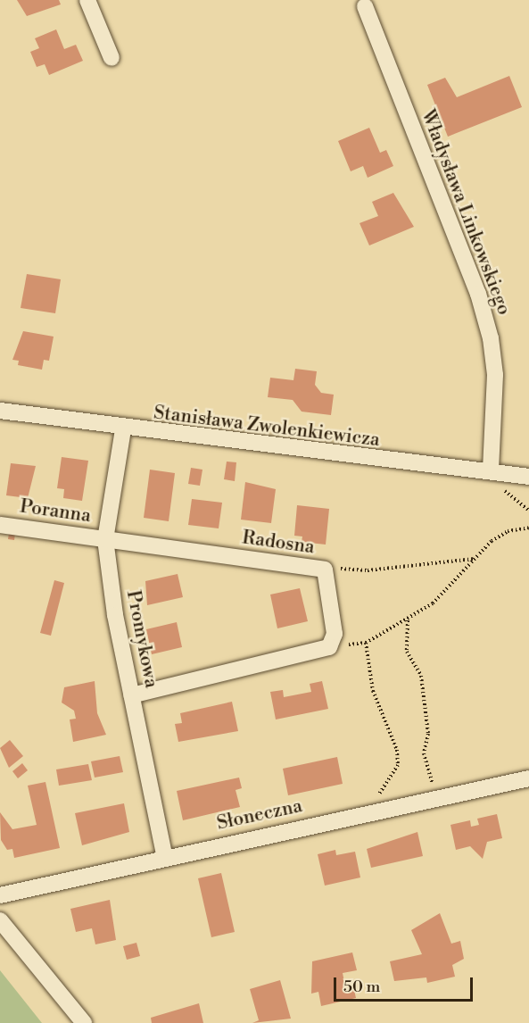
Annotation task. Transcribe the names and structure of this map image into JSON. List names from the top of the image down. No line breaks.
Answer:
{"streets":{"street":["Władysława Linkowskiego","Stanisława Zwolenkiewicza","Poranna","Radosna","Promykowa","Słoneczna"]},"crossings":[["Władysława Linkowskiego","Stanisława Zwolenkiewicza"],["Stanisława Zwolenkiewicza","Promykowa"],["Poranna","Radosna"],["Poranna","Promykowa"],["Radosna","Promykowa"],["Promykowa","Słoneczna"]],"scale_bar":"50 m"}
